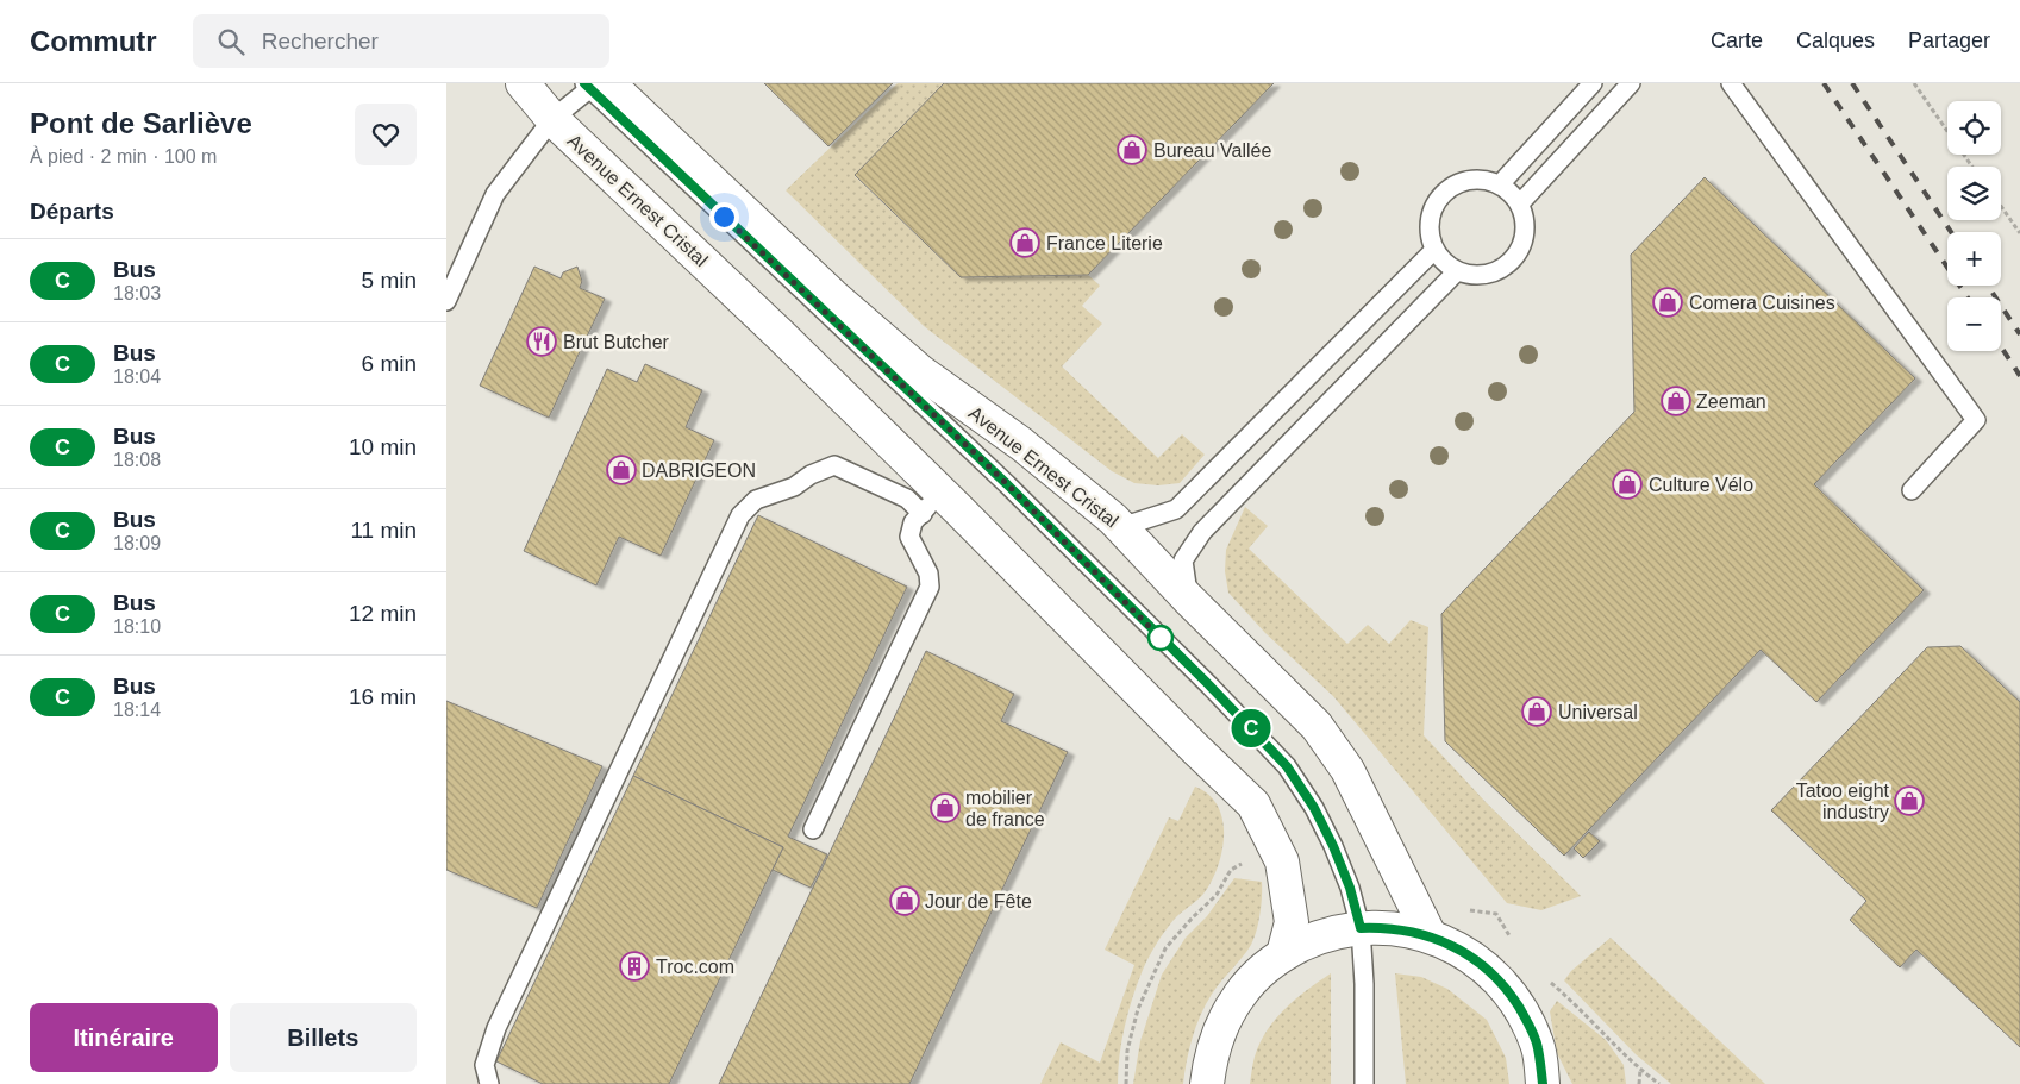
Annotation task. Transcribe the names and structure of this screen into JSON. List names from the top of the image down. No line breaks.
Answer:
{"streets":{"main road":["Avenue Ernest Cristal"]},"places":{"shop":["Bureau Vallée","France Literie","Comera Cuisines","Zeeman","DABRIGEON","Culture Vélo","Universal","Tatoo eight industry","mobilier de france","Jour de Fête"],"restaurant":["Brut Butcher"],"building":["Troc.com"]},"lines":["bus line C"],"page":{"header":"Commutr","search":"Rechercher","nav":["Carte","Calques","Partager"],"heading":[["Pont de Sarliève","À pied · 2 min · 100 m"],"Départs"],"on_map":"C","map_buttons":["+","−"],"list":[{"mark":"C","name":"Bus","note":"18:03","value":"5 min"},{"mark":"C","name":"Bus","note":"18:04","value":"6 min"},{"mark":"C","name":"Bus","note":"18:08","value":"10 min"},{"mark":"C","name":"Bus","note":"18:09","value":"11 min"},{"mark":"C","name":"Bus","note":"18:10","value":"12 min"},{"mark":"C","name":"Bus","note":"18:14","value":"16 min"}],"buttons":["Itinéraire","Billets"]}}
